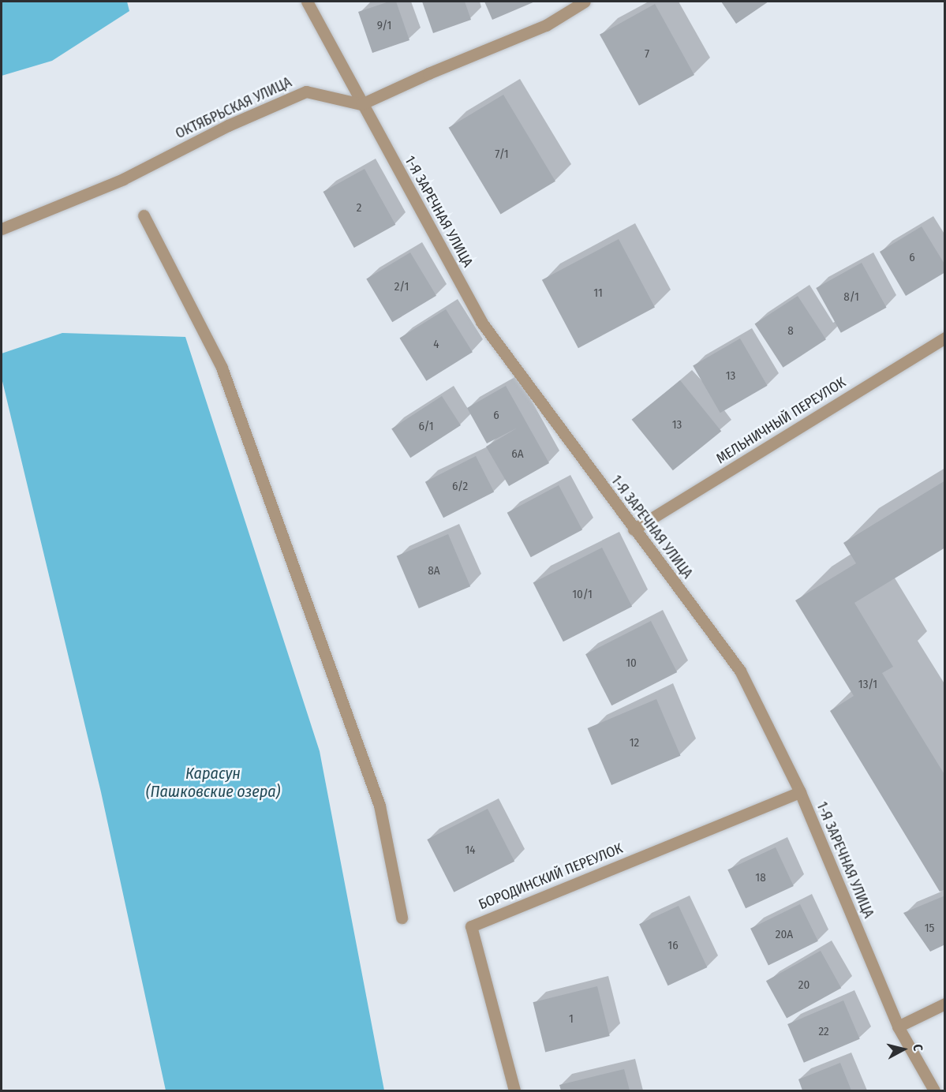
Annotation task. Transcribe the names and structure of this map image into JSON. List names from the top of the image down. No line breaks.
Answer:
{"streets":{"street":["ОКТЯБРЬСКАЯ УЛИЦА","1-Я ЗАРЕЧНАЯ УЛИЦА","МЕЛЬНИЧНЫЙ ПЕРЕУЛОК","БОРОДИНСКИЙ ПЕРЕУЛОК"]},"crossings":[["ОКТЯБРЬСКАЯ УЛИЦА","1-Я ЗАРЕЧНАЯ УЛИЦА"],["1-Я ЗАРЕЧНАЯ УЛИЦА","МЕЛЬНИЧНЫЙ ПЕРЕУЛОК"],["1-Я ЗАРЕЧНАЯ УЛИЦА","БОРОДИНСКИЙ ПЕРЕУЛОК"]],"water":["Карасун (Пашковские озера)"],"house_numbers":["9/1","7","7/1","2","6","2/1","11","8/1","8","4","13","6","13","6/1","6А","6/2","8А","10/1","10","13/1","12","14","18","15","20А","16","20","1","22"],"north":"right"}
